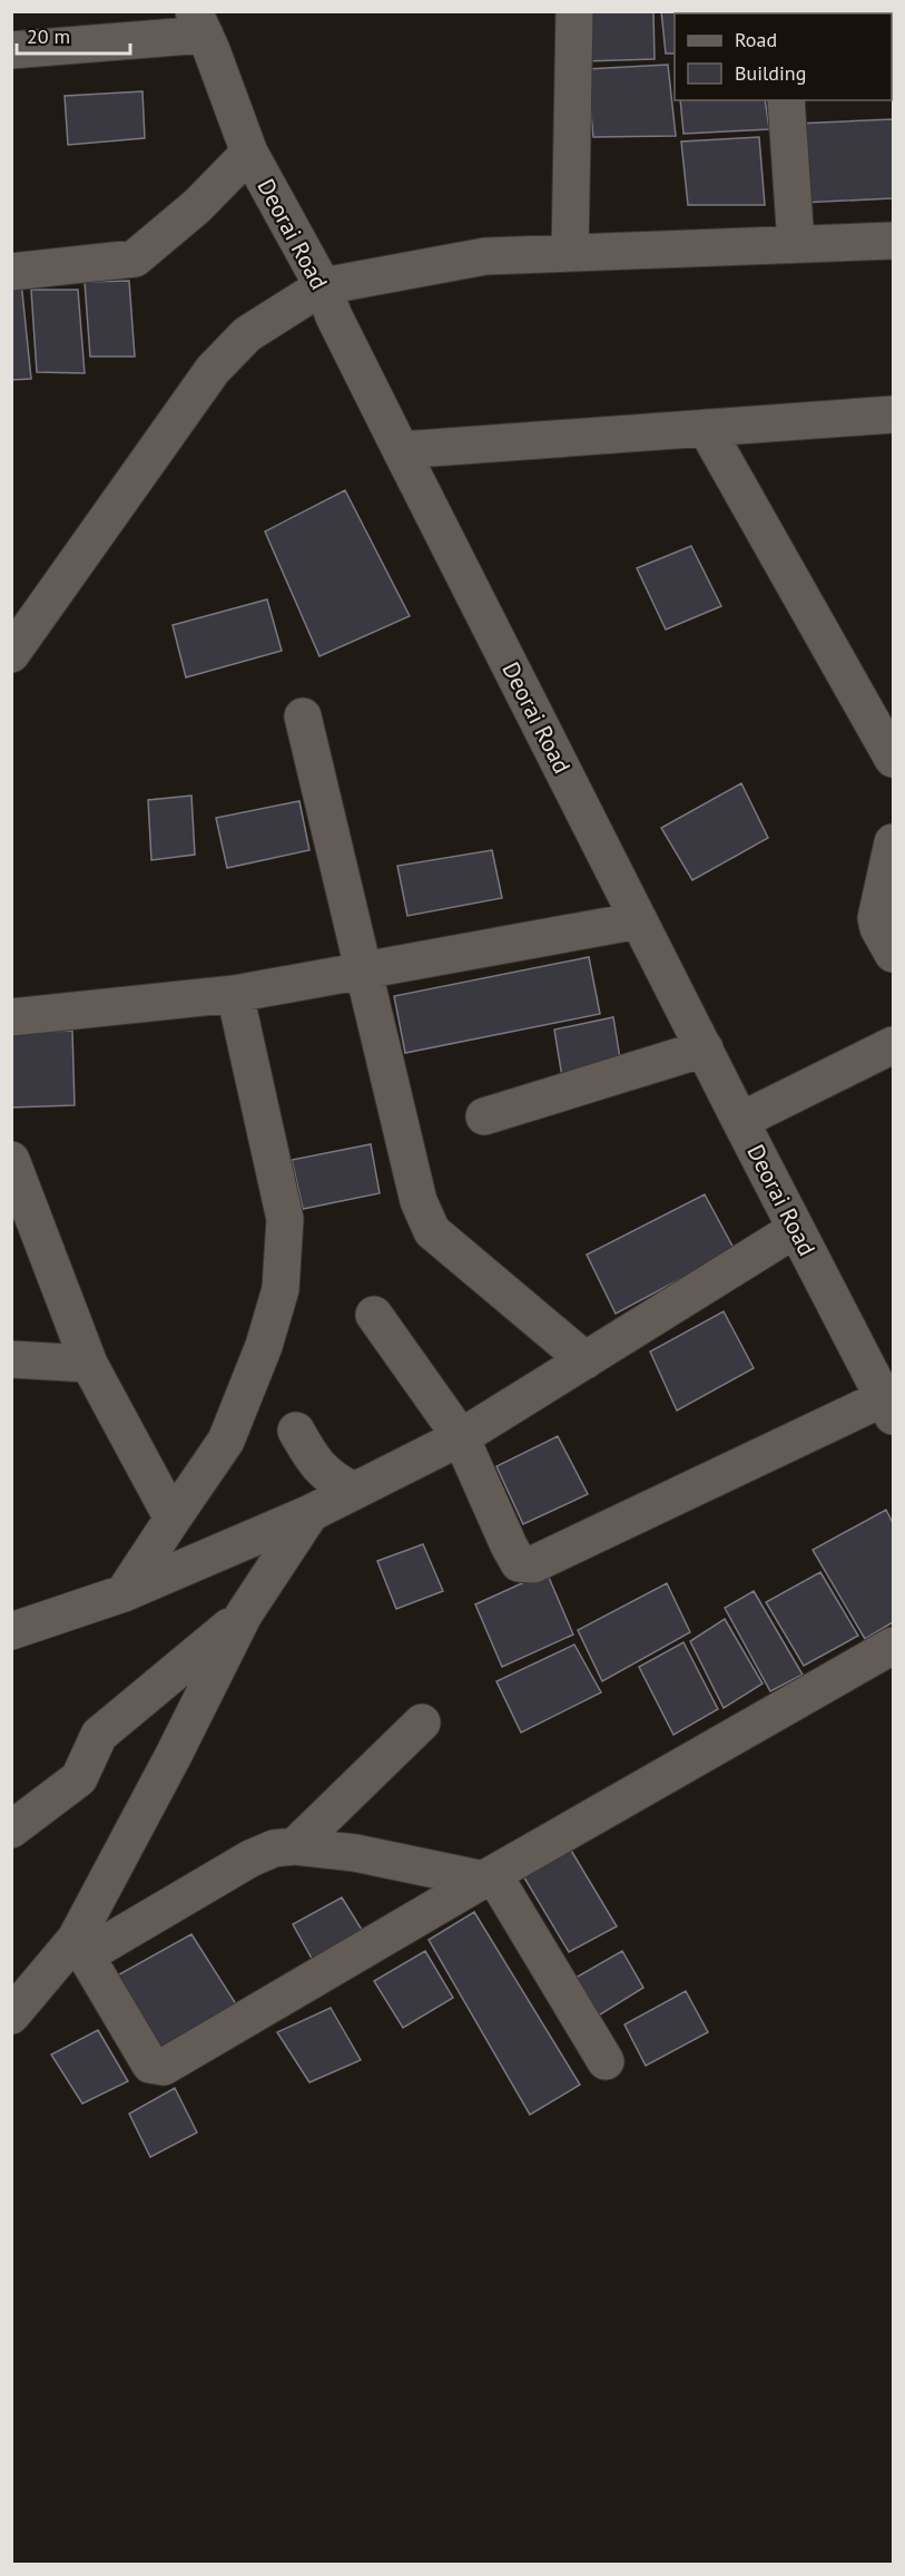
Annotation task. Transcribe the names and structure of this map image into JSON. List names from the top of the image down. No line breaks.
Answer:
{"streets":{"street":["Deorai Road"]},"legend":["Road","Building"],"scale_bar":"20 m"}
